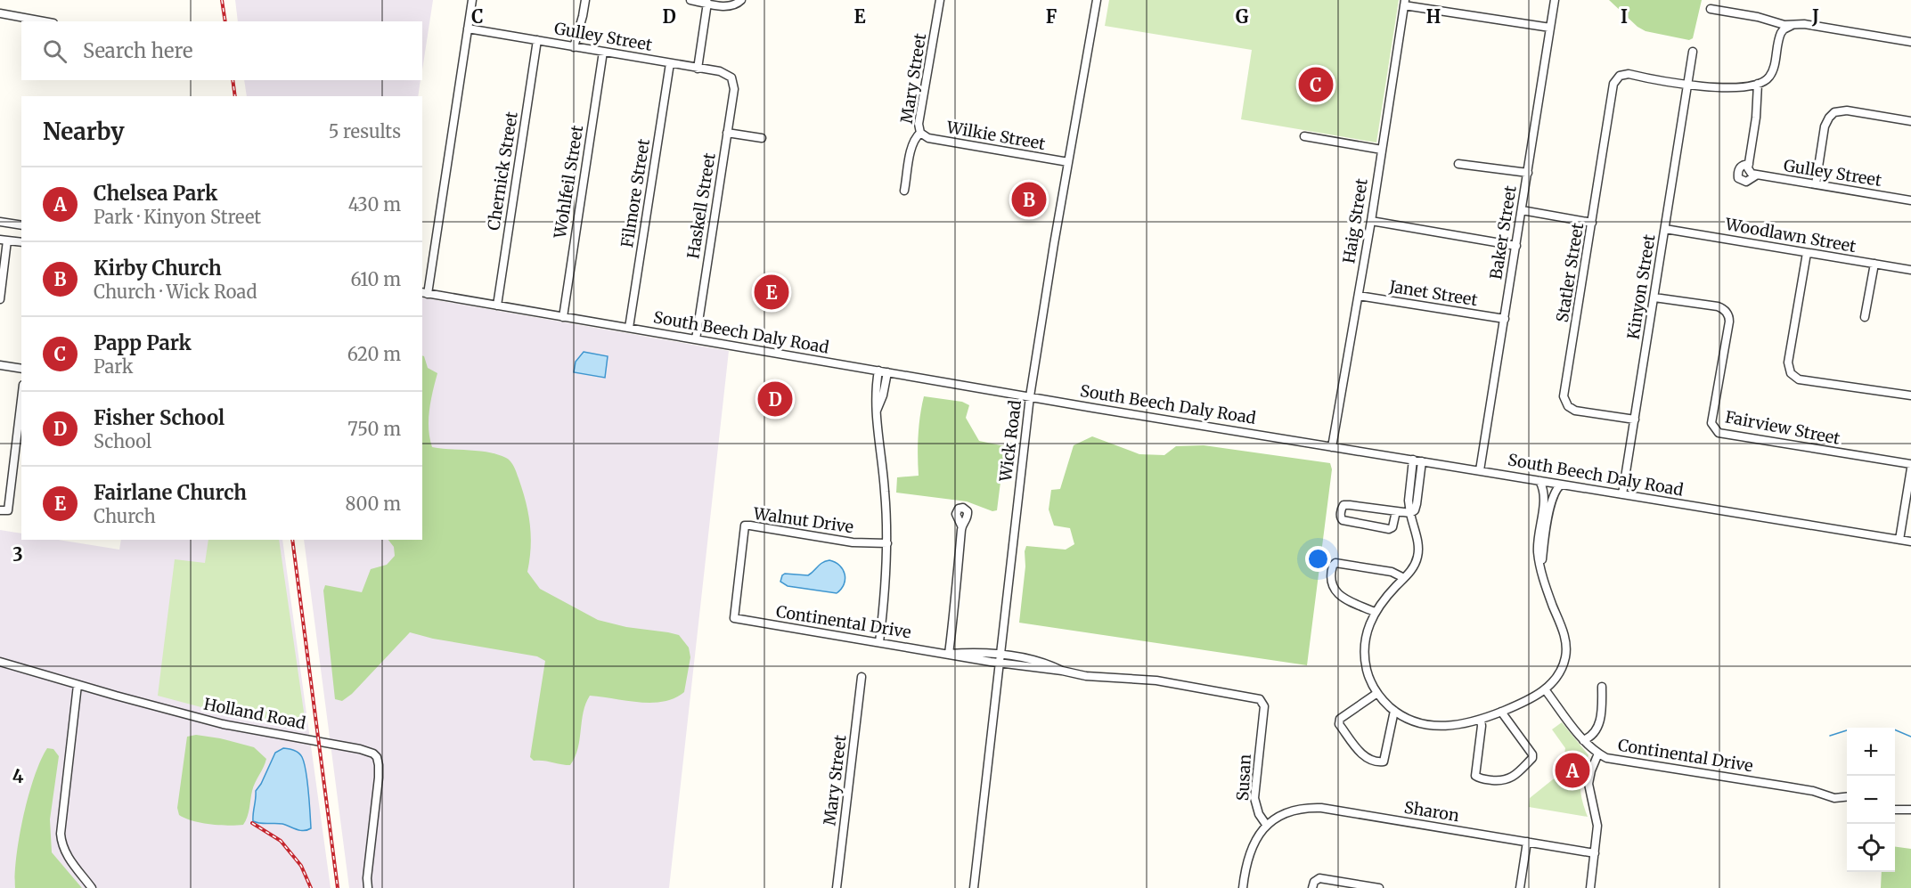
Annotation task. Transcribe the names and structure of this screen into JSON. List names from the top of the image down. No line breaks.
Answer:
{"streets":{"street":["Gulley Street","Mary Street","Wilkie Street","Chernick Street","Wohlfeil Street","Filmore Street","Haskell Street","Haig Street","Baker Street","Woodlawn Street","Statler Street","Kinyon Street","Janet Street","South Beech Daly Road","Fairview Street","Wick Road","Walnut Drive","Continental Drive","Holland Road","Susan","Sharon"]},"crossings":[["Gulley Street","Chernick Street"],["Gulley Street","Wohlfeil Street"],["Gulley Street","Filmore Street"],["Gulley Street","Haskell Street"],["Mary Street","Wilkie Street"],["Wilkie Street","Wick Road"],["Chernick Street","South Beech Daly Road"],["Wohlfeil Street","South Beech Daly Road"],["Filmore Street","South Beech Daly Road"],["Haskell Street","South Beech Daly Road"],["Haig Street","Janet Street"],["Haig Street","South Beech Daly Road"],["Baker Street","Janet Street"],["Baker Street","South Beech Daly Road"],["Woodlawn Street","Kinyon Street"],["Statler Street","Kinyon Street"],["Kinyon Street","South Beech Daly Road"],["Kinyon Street","Fairview Street"],["South Beech Daly Road","Wick Road"],["Wick Road","Continental Drive"],["Walnut Drive","Continental Drive"],["Continental Drive","Susan"],["Susan","Sharon"]],"page":{"search":"Search here","pins":["C","B","E","D","A"],"heading":["Nearby","5 results"],"list":[{"mark":"A","name":"Chelsea Park","note":"Park · Kinyon Street","value":"430 m"},{"mark":"B","name":"Kirby Church","note":"Church · Wick Road","value":"610 m"},{"mark":"C","name":"Papp Park","note":"Park","value":"620 m"},{"mark":"D","name":"Fisher School","note":"School","value":"750 m"},{"mark":"E","name":"Fairlane Church","note":"Church","value":"800 m"}],"map_buttons":["+","−"]},"grid":{"columns":["C","D","E","F","G","H","I","J"],"rows":["3","4"]}}
